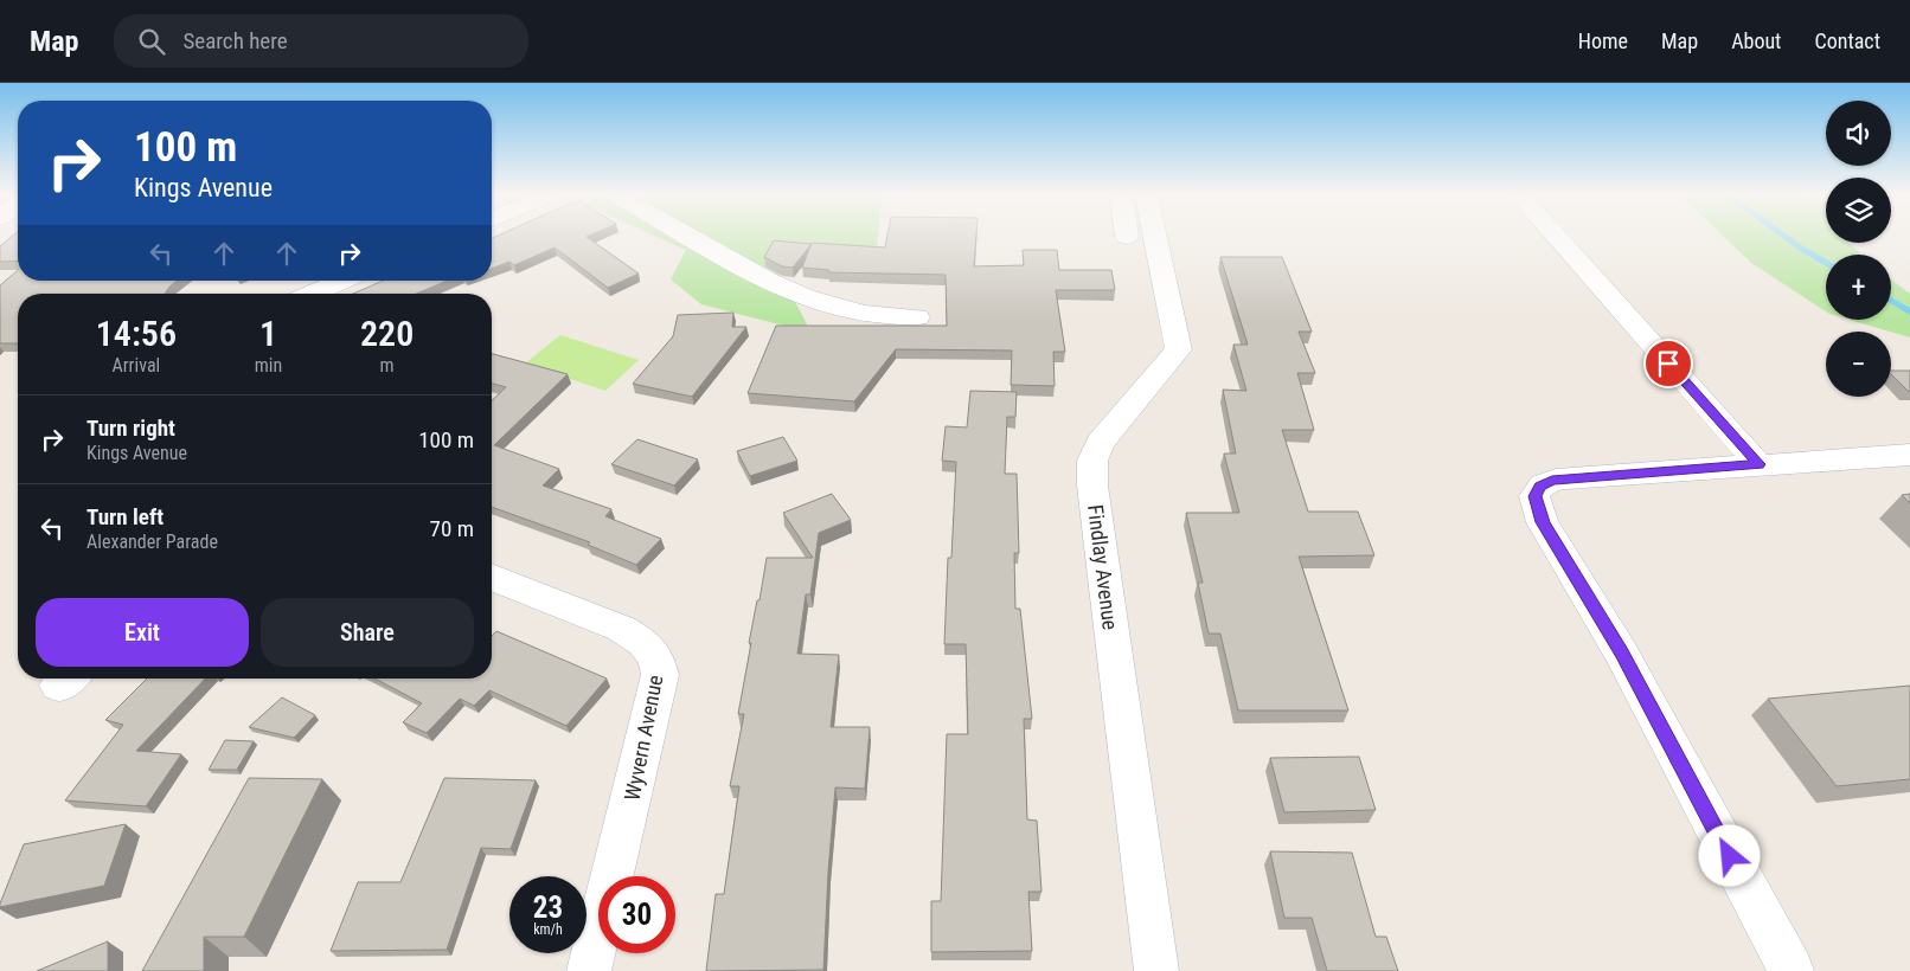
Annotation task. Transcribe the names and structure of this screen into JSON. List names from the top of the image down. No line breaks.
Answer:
{"streets":{"street":["Findlay Avenue","Wyvern Avenue"]},"page":{"header":"Map","search":"Search here","nav":["Home","Map","About","Contact"],"map_buttons":["+","−"],"turn":["100 m","Kings Avenue"],"eta":["14:56","Arrival","1","min","220","m"],"list":[{"name":"Turn right","note":"Kings Avenue","value":"100 m"},{"name":"Turn left","note":"Alexander Parade","value":"70 m"}],"buttons":["Exit","Share"],"speed":"23 km/h","limit":"30"}}
